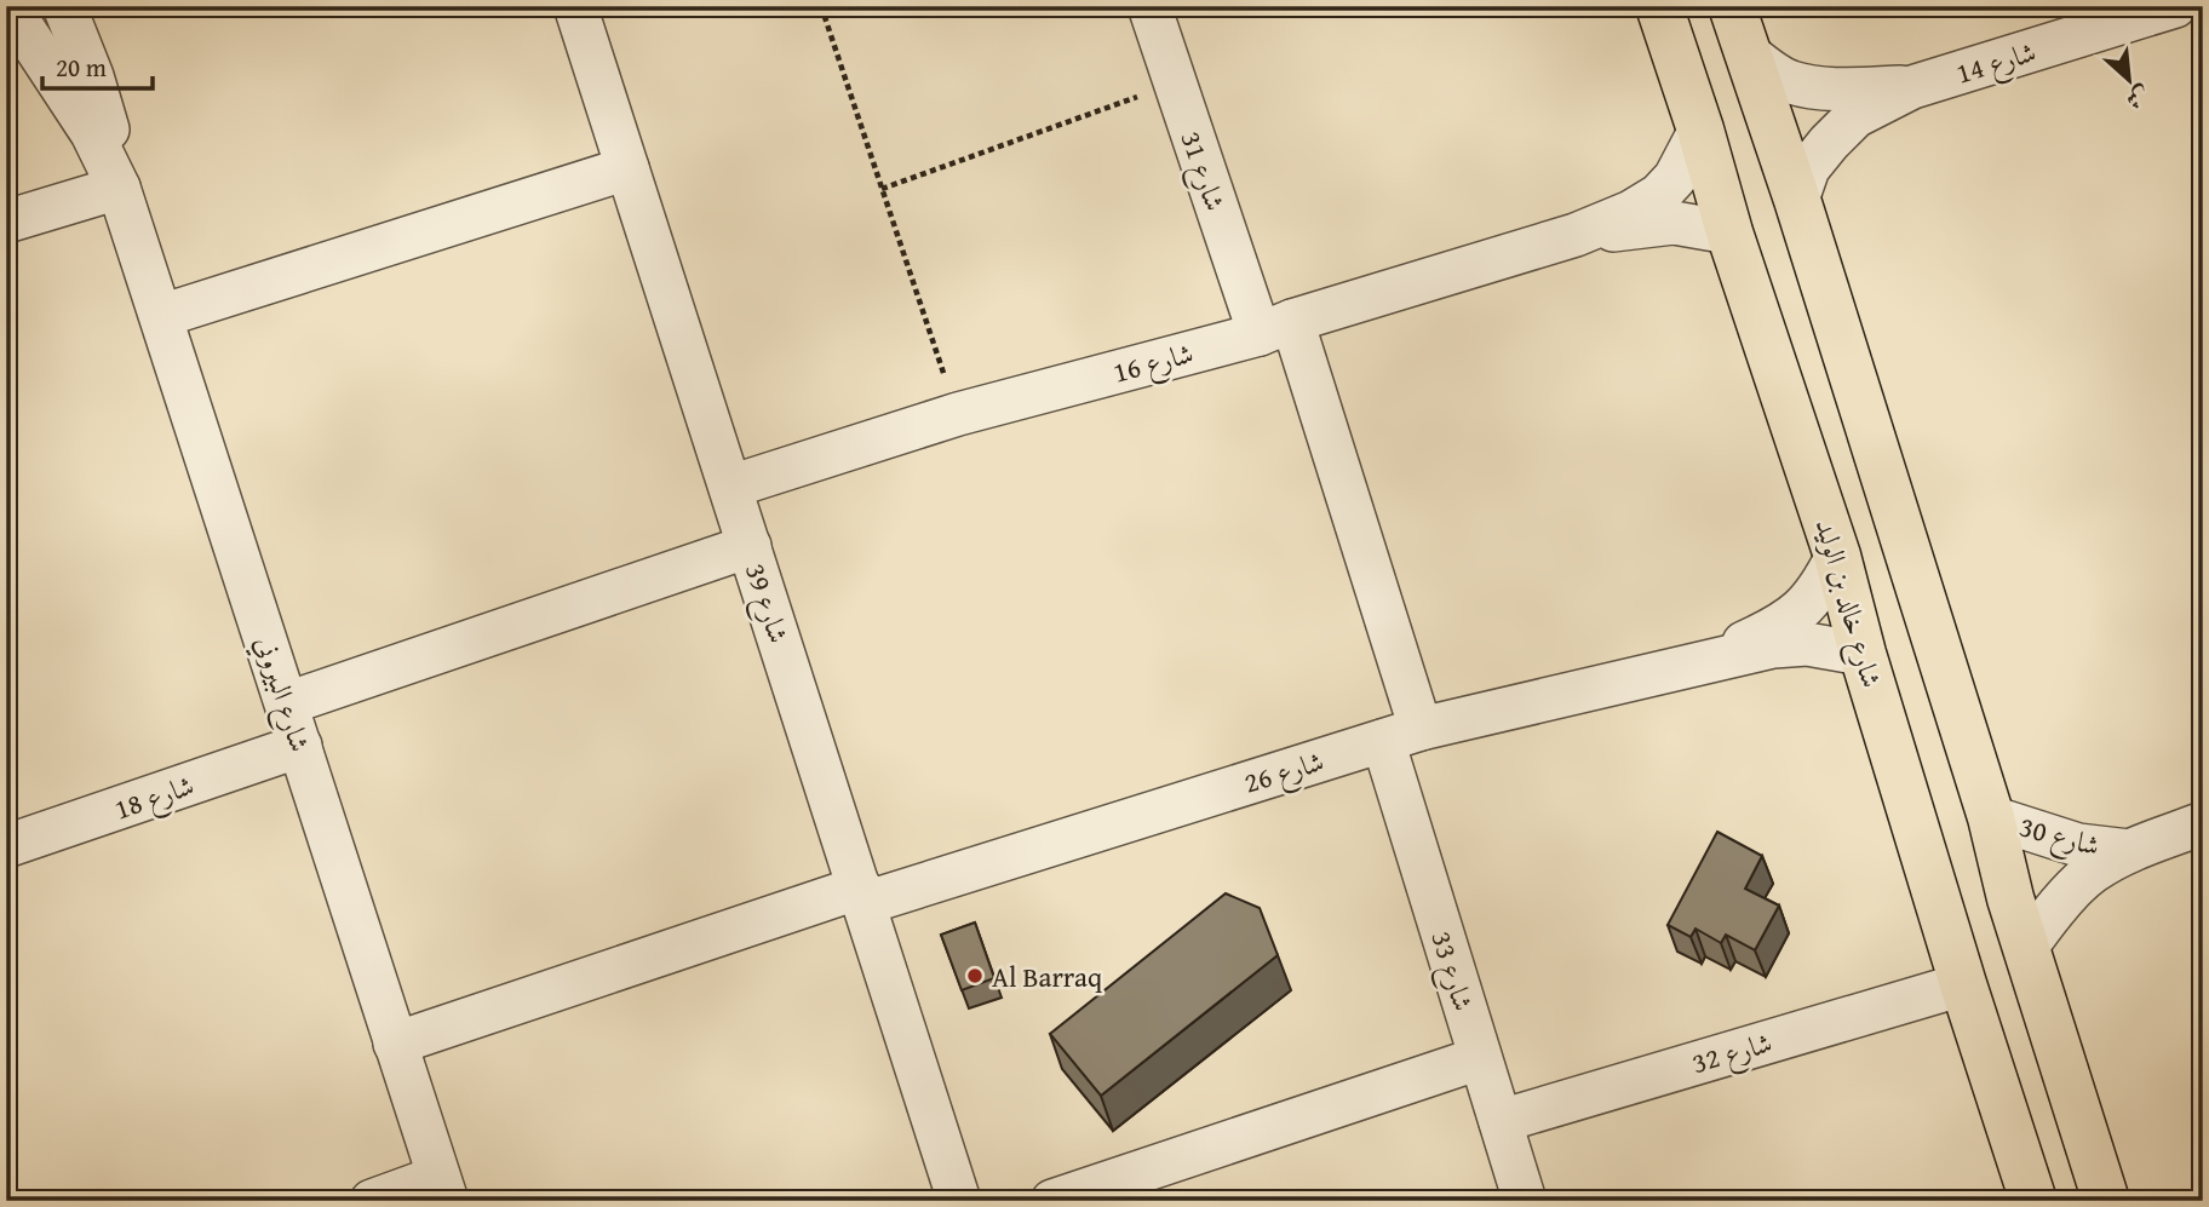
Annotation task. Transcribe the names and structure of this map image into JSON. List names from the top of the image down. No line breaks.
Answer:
{"streets":{"main road":["شارع خالد بن الوليد"],"street":["شارع 14","شارع 31","شارع 16","شارع 39","شارع البيروني","شارع 26","شارع 18","شارع 30","شارع 33","شارع 32"]},"crossings":[["شارع 31","شارع 16"],["شارع 31","شارع 26"],["شارع 31","شارع 33"],["شارع 16","شارع 39"],["شارع 16","شارع خالد بن الوليد"],["شارع 39","شارع 26"],["شارع خالد بن الوليد","شارع 26"],["شارع خالد بن الوليد","شارع 32"],["شارع البيروني","شارع 26"],["شارع البيروني","شارع 18"],["شارع 26","شارع 33"],["شارع 33","شارع 32"]],"places":["Al Barraq"],"scale_bar":"20 m","north":"bottom right"}
